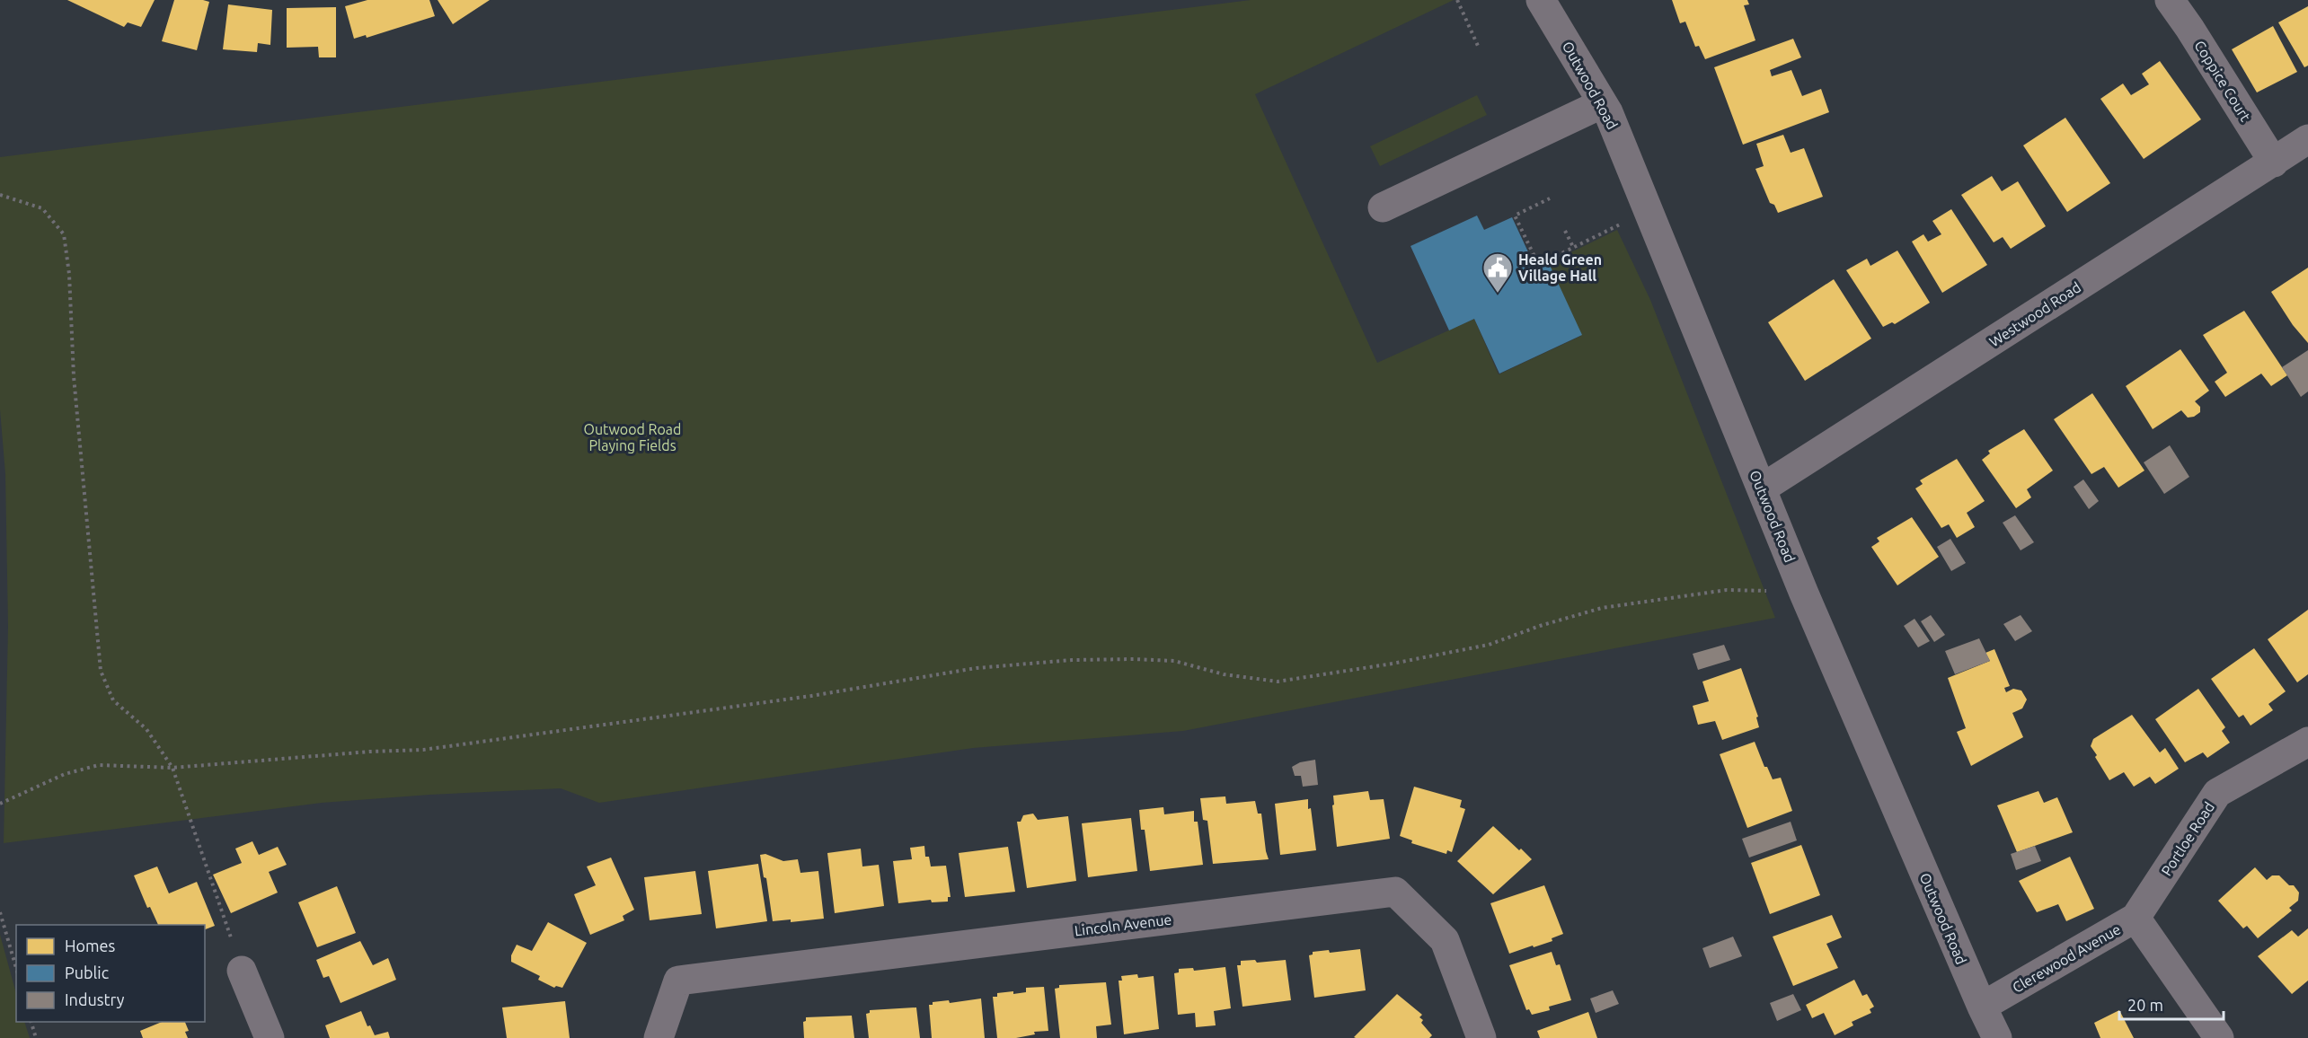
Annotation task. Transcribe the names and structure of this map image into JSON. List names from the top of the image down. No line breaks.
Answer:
{"streets":{"street":["Coppice Court","Outwood Road","Westwood Road","Portloe Road","Lincoln Avenue","Clerewood Avenue"]},"crossings":[["Coppice Court","Westwood Road"],["Outwood Road","Westwood Road"],["Outwood Road","Clerewood Avenue"],["Portloe Road","Clerewood Avenue"]],"parks":["Outwood Road Playing Fields"],"places":{"public building":["Heald Green Village Hall"]},"legend":["Homes","Public","Industry"],"scale_bar":"20 m"}
